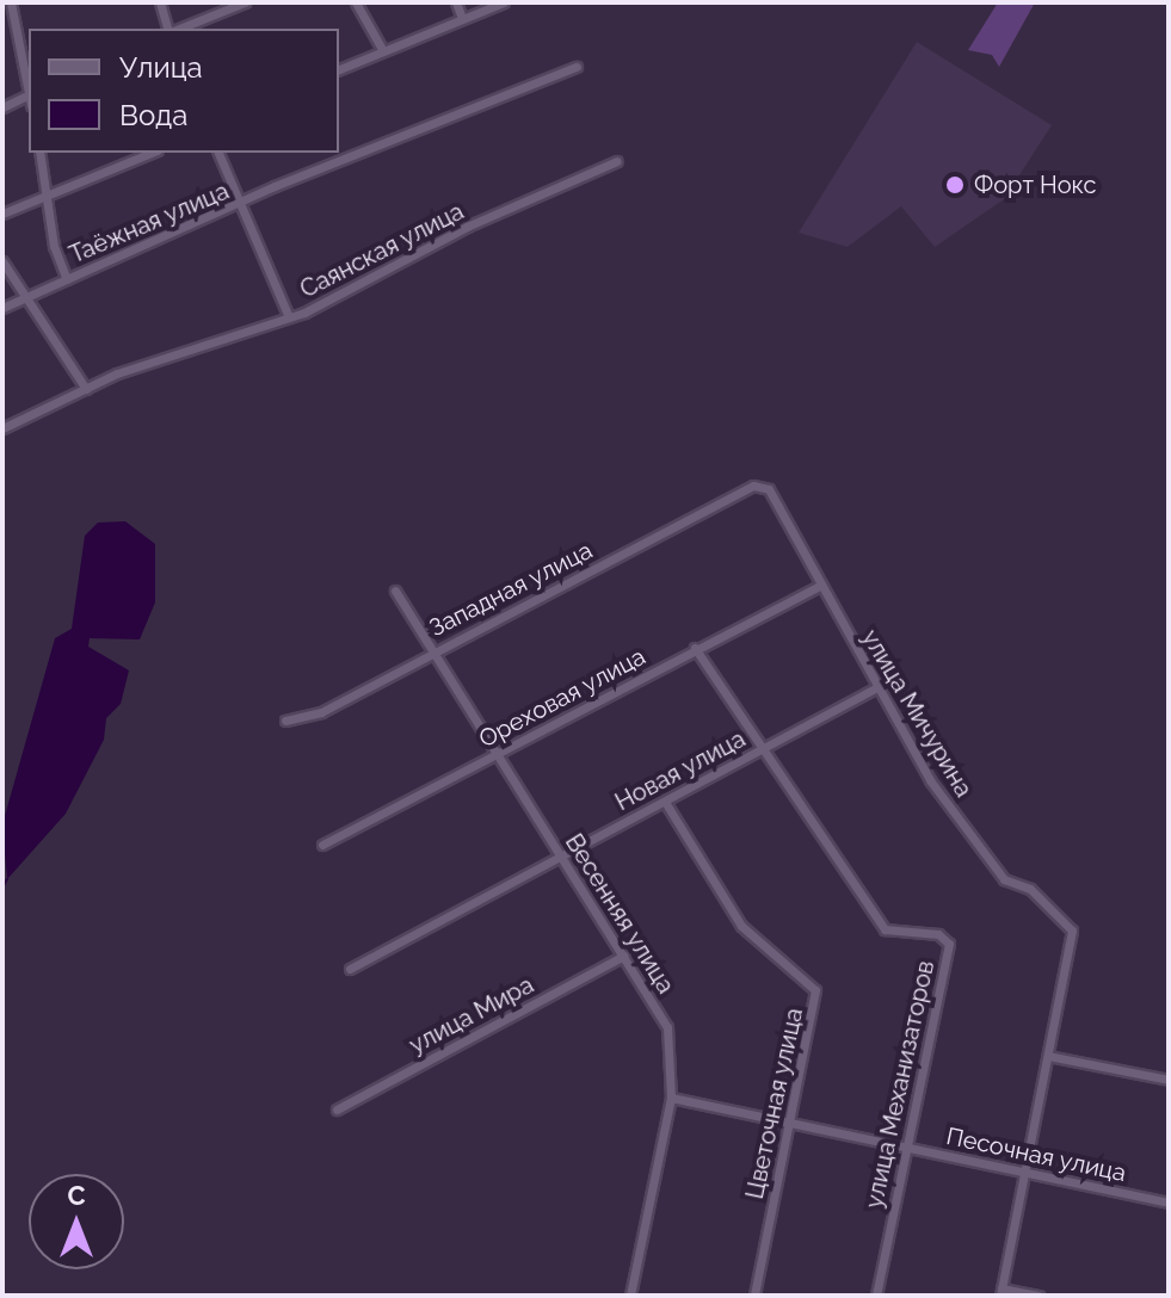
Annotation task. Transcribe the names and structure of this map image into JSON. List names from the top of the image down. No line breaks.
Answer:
{"streets":{"street":["Таёжная улица","Саянская улица","Западная улица","Ореховая улица","улица Мичурина","Новая улица","Весенняя улица","улица Мира","улица Механизаторов","Цветочная улица","Песочная улица"]},"crossings":[["Западная улица","улица Мичурина"],["Западная улица","Весенняя улица"],["Ореховая улица","улица Мичурина"],["Ореховая улица","Весенняя улица"],["Ореховая улица","улица Механизаторов"],["улица Мичурина","Новая улица"],["Новая улица","Весенняя улица"],["Новая улица","улица Механизаторов"],["Новая улица","Цветочная улица"],["Весенняя улица","улица Мира"],["Весенняя улица","Песочная улица"],["улица Механизаторов","Песочная улица"],["Цветочная улица","Песочная улица"]],"places":["Форт Нокс"],"legend":["Улица","Вода"],"north":"top"}
